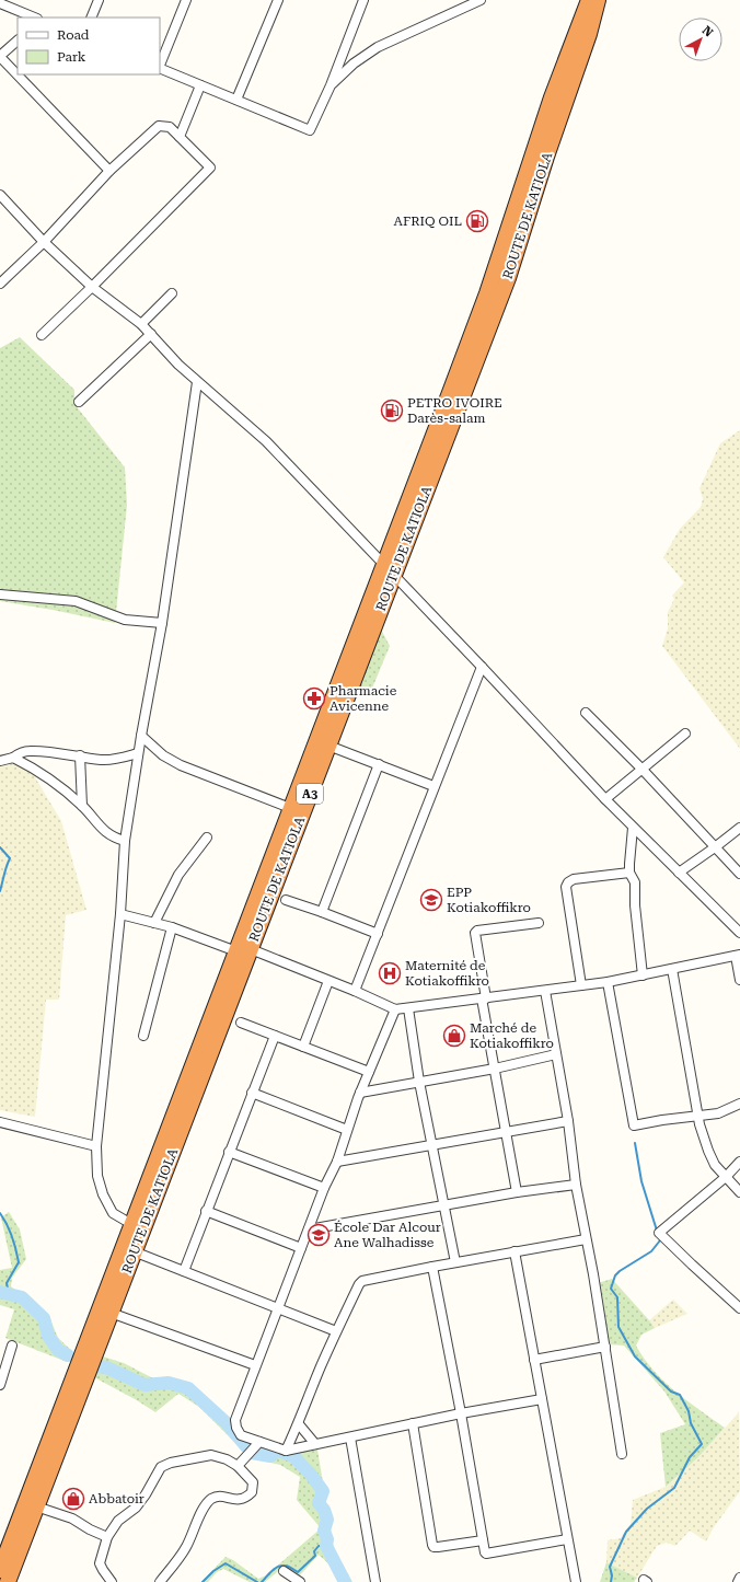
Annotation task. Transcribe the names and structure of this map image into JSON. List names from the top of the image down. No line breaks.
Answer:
{"streets":{"highway":["ROUTE DE KATIOLA","A3"]},"places":{"fuel station":["AFRIQ OIL","PETRO IVOIRE Darès-salam"],"pharmacy":["Pharmacie Avicenne"],"school or university":["EPP Kotiakoffikro","École Dar Alcour Ane Walhadisse"],"hospital":["Maternité de Kotiakoffikro"],"shop":["Marché de Kotiakoffikro","Abbatoir"]},"legend":["Road","Park"],"north":"top right"}
